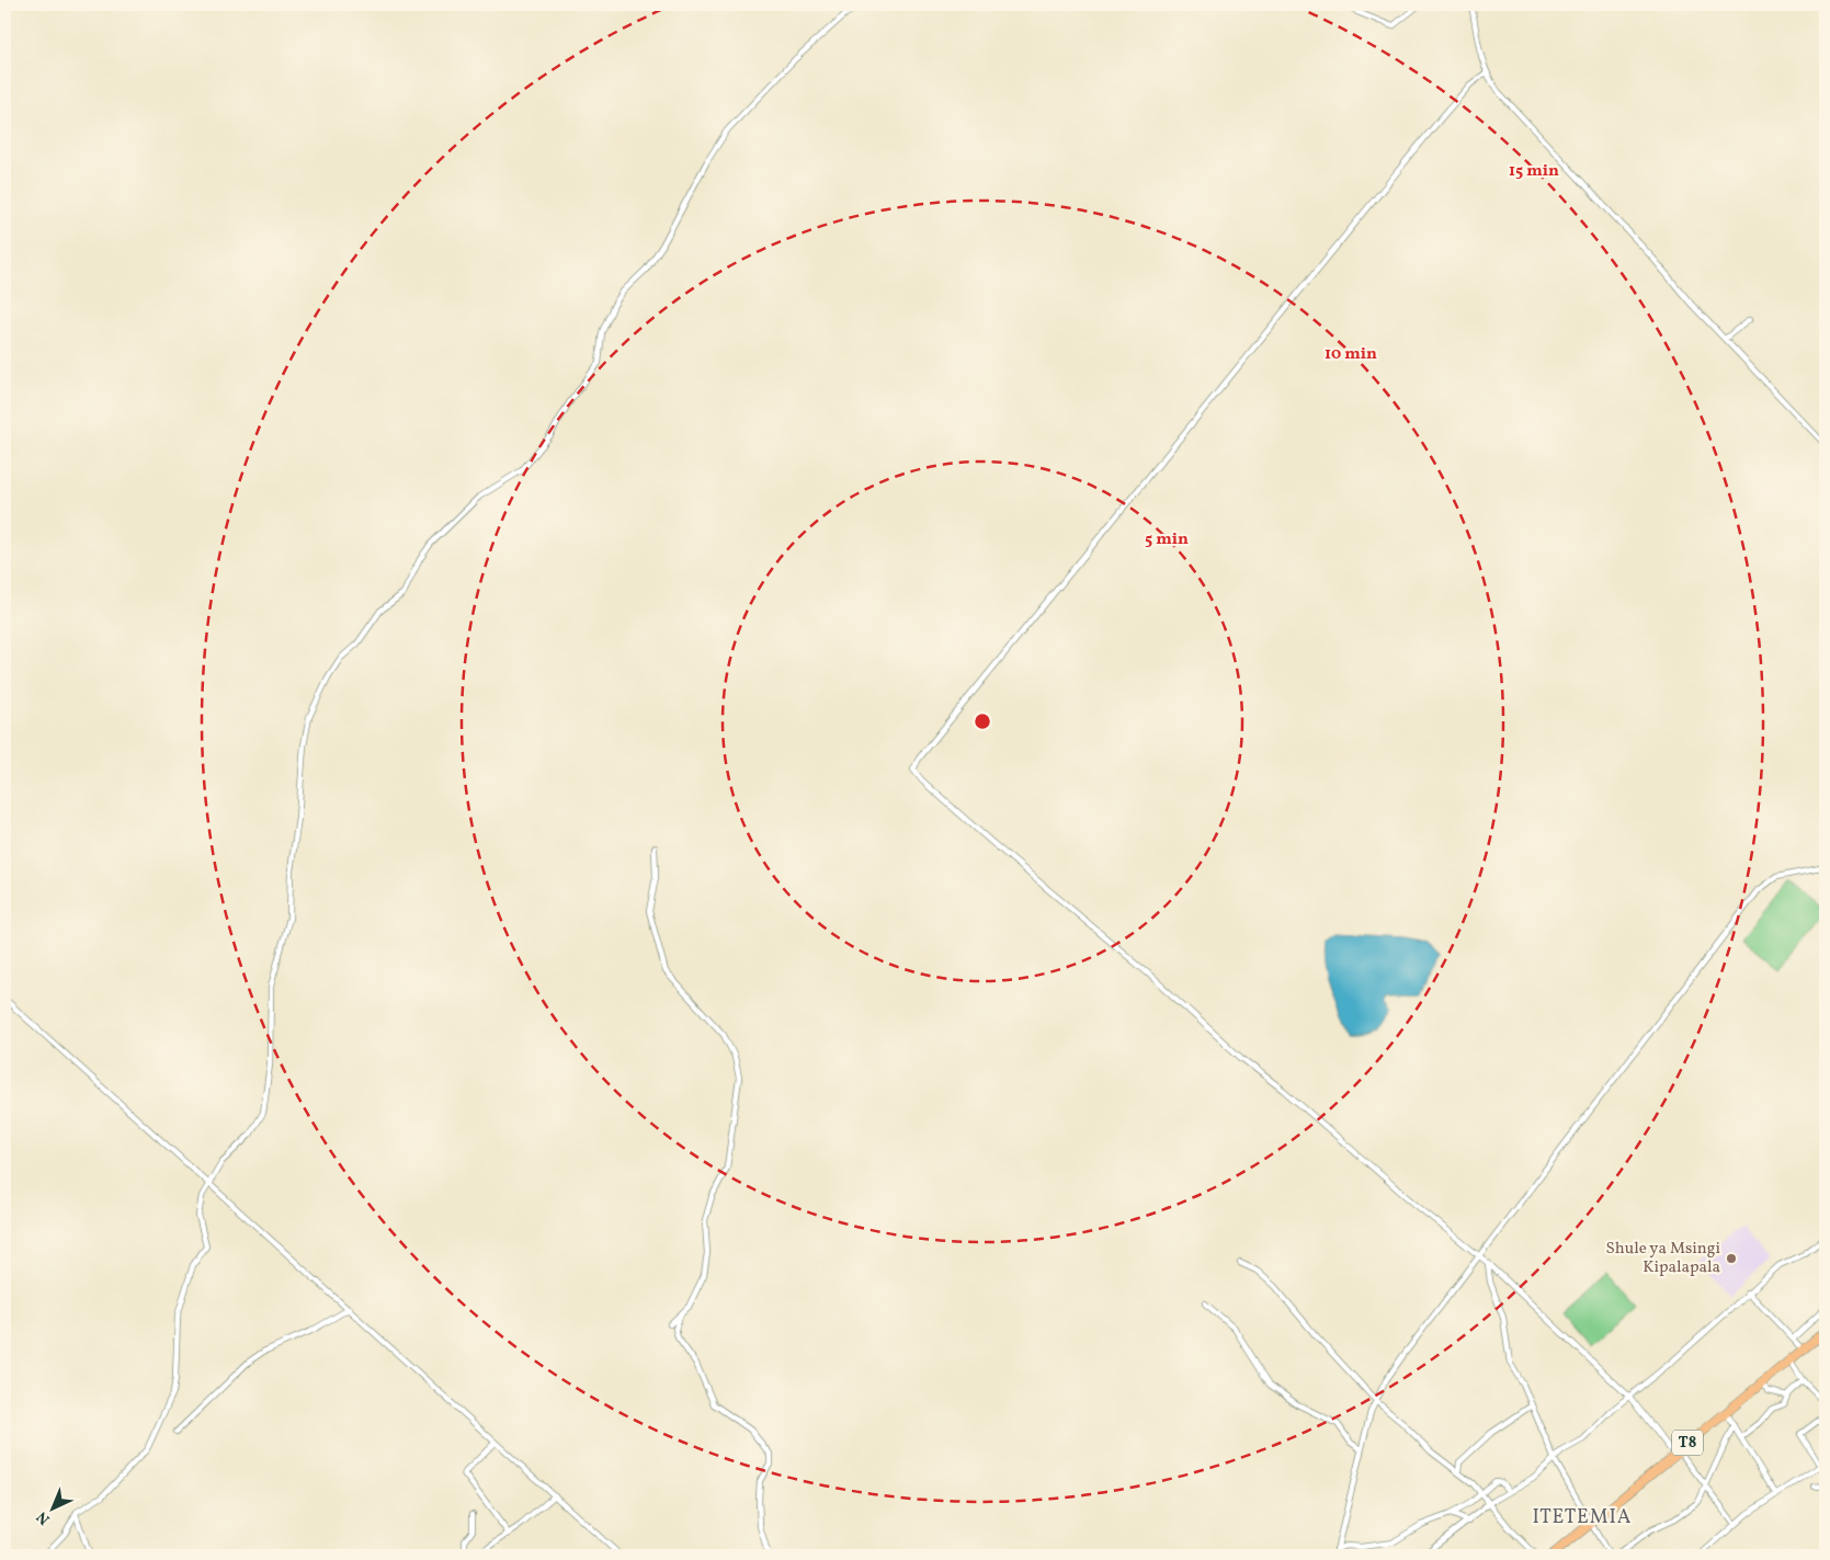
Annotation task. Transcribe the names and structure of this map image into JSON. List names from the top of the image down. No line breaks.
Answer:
{"streets":{"highway":["T8"]},"districts":["ITETEMIA"],"places":["Shule ya Msingi Kipalapala"],"north":"bottom left","rings":["15 min","10 min","5 min"]}
